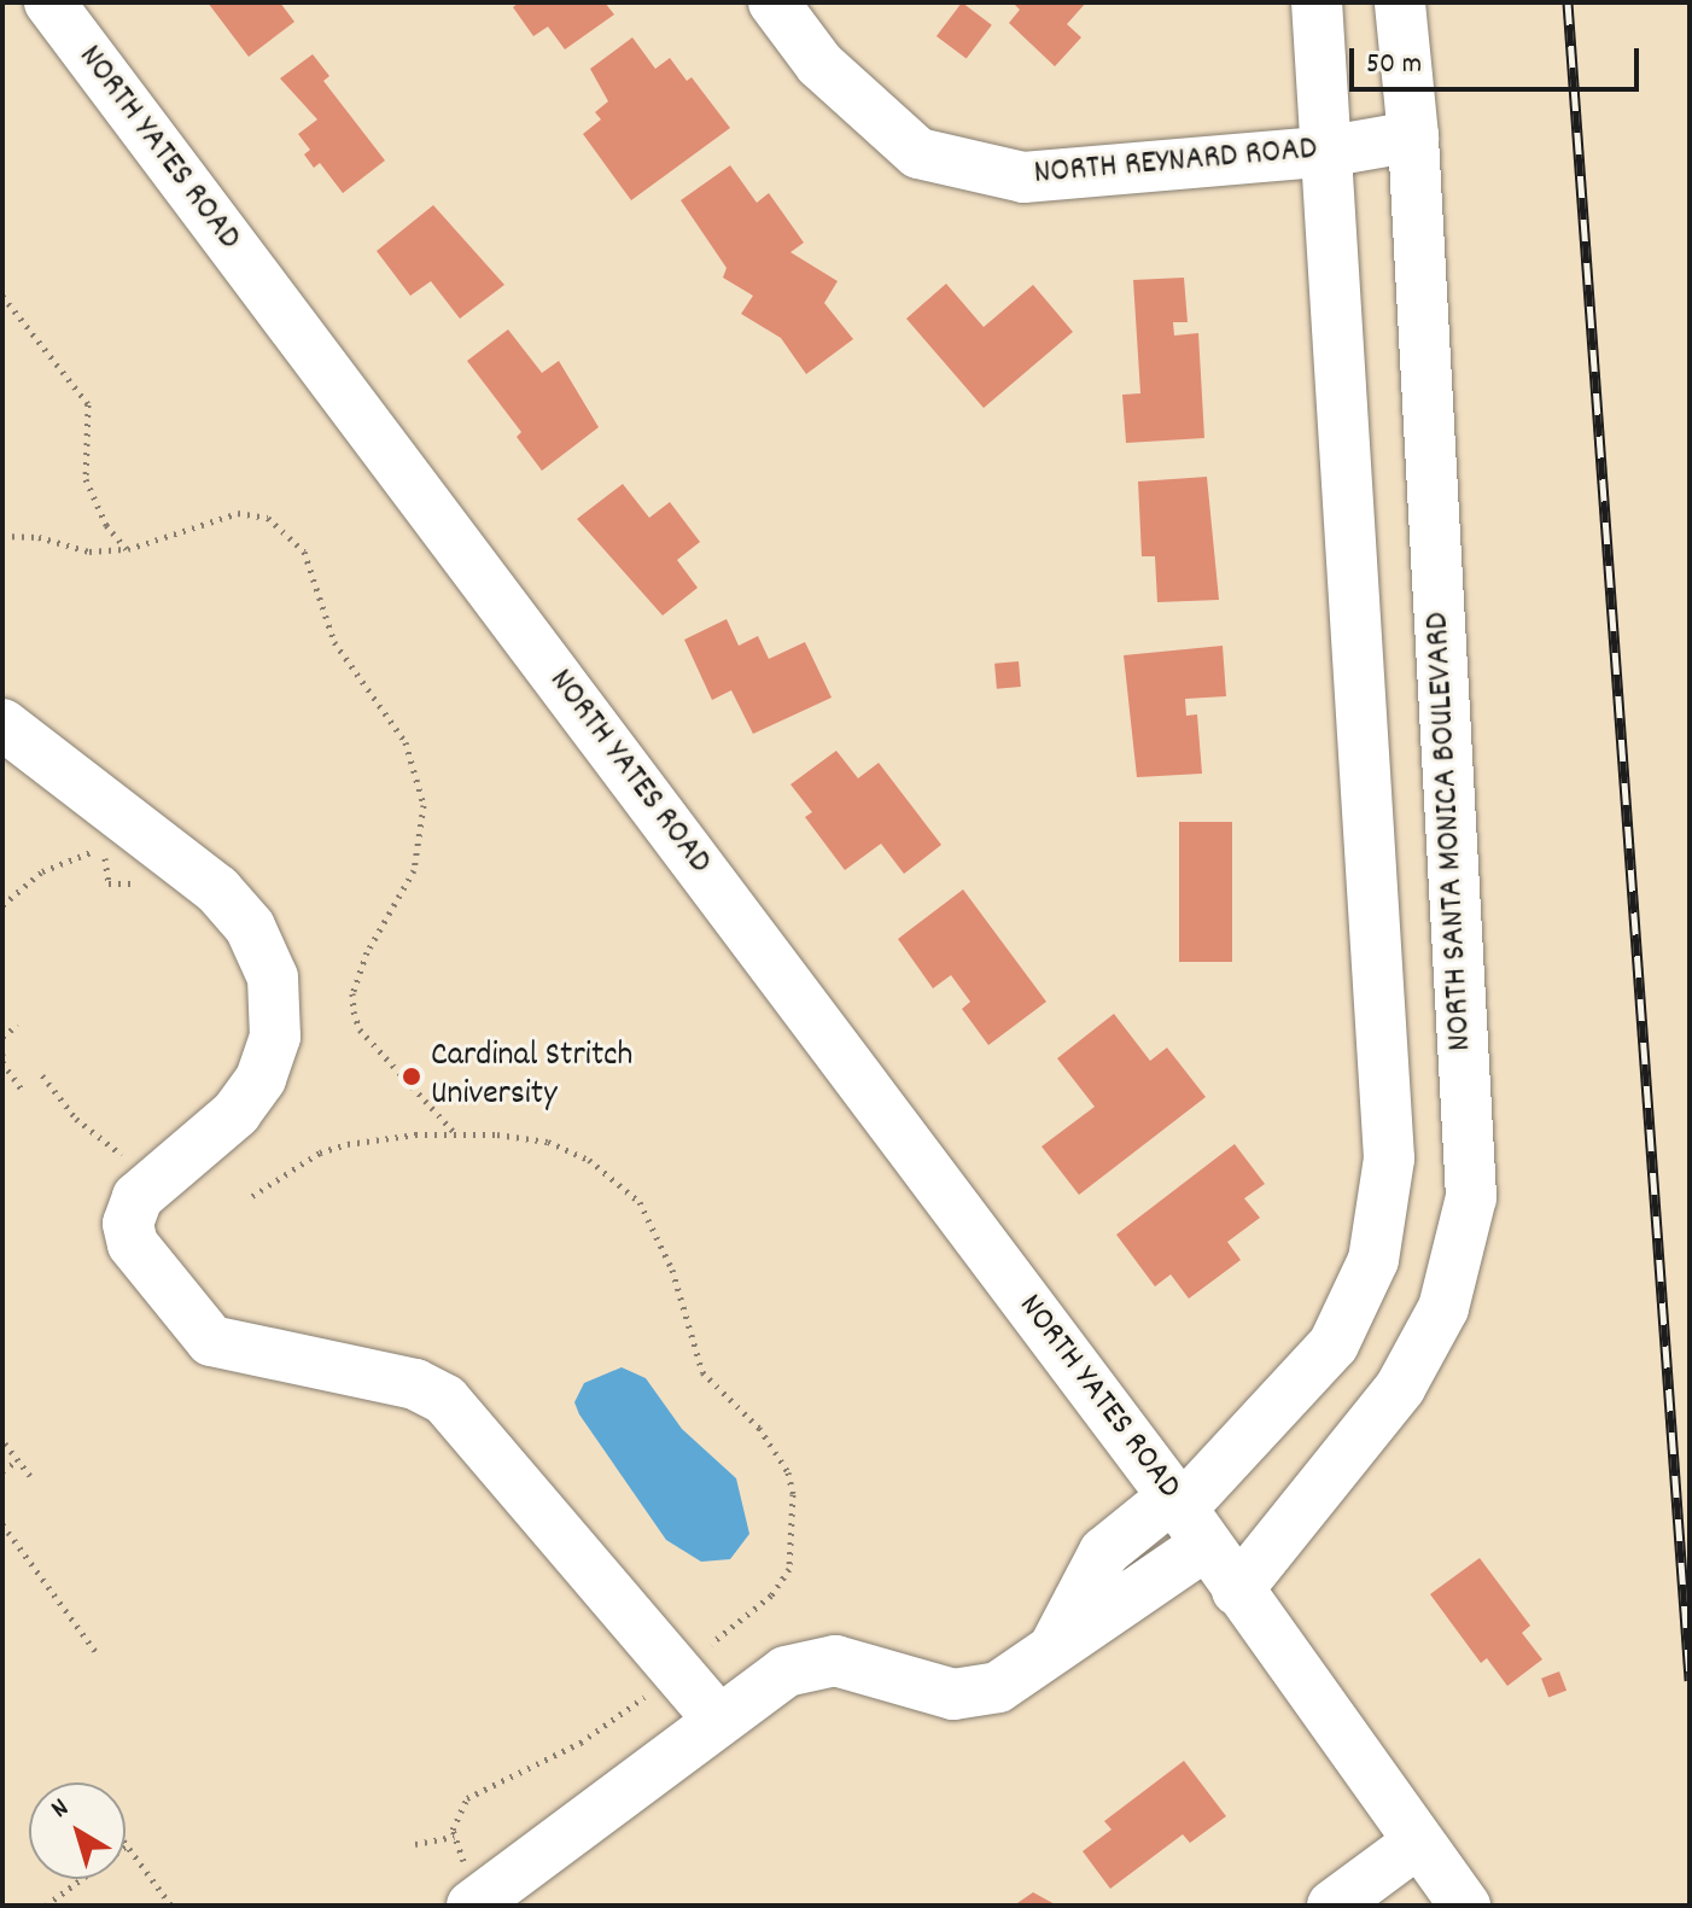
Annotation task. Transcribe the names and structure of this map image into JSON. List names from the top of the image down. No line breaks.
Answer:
{"streets":{"street":["NORTH YATES ROAD","NORTH REYNARD ROAD","NORTH SANTA MONICA BOULEVARD"]},"crossings":[["NORTH REYNARD ROAD","NORTH SANTA MONICA BOULEVARD"]],"places":["Cardinal Stritch University"],"scale_bar":"50 m","north":"top left"}
